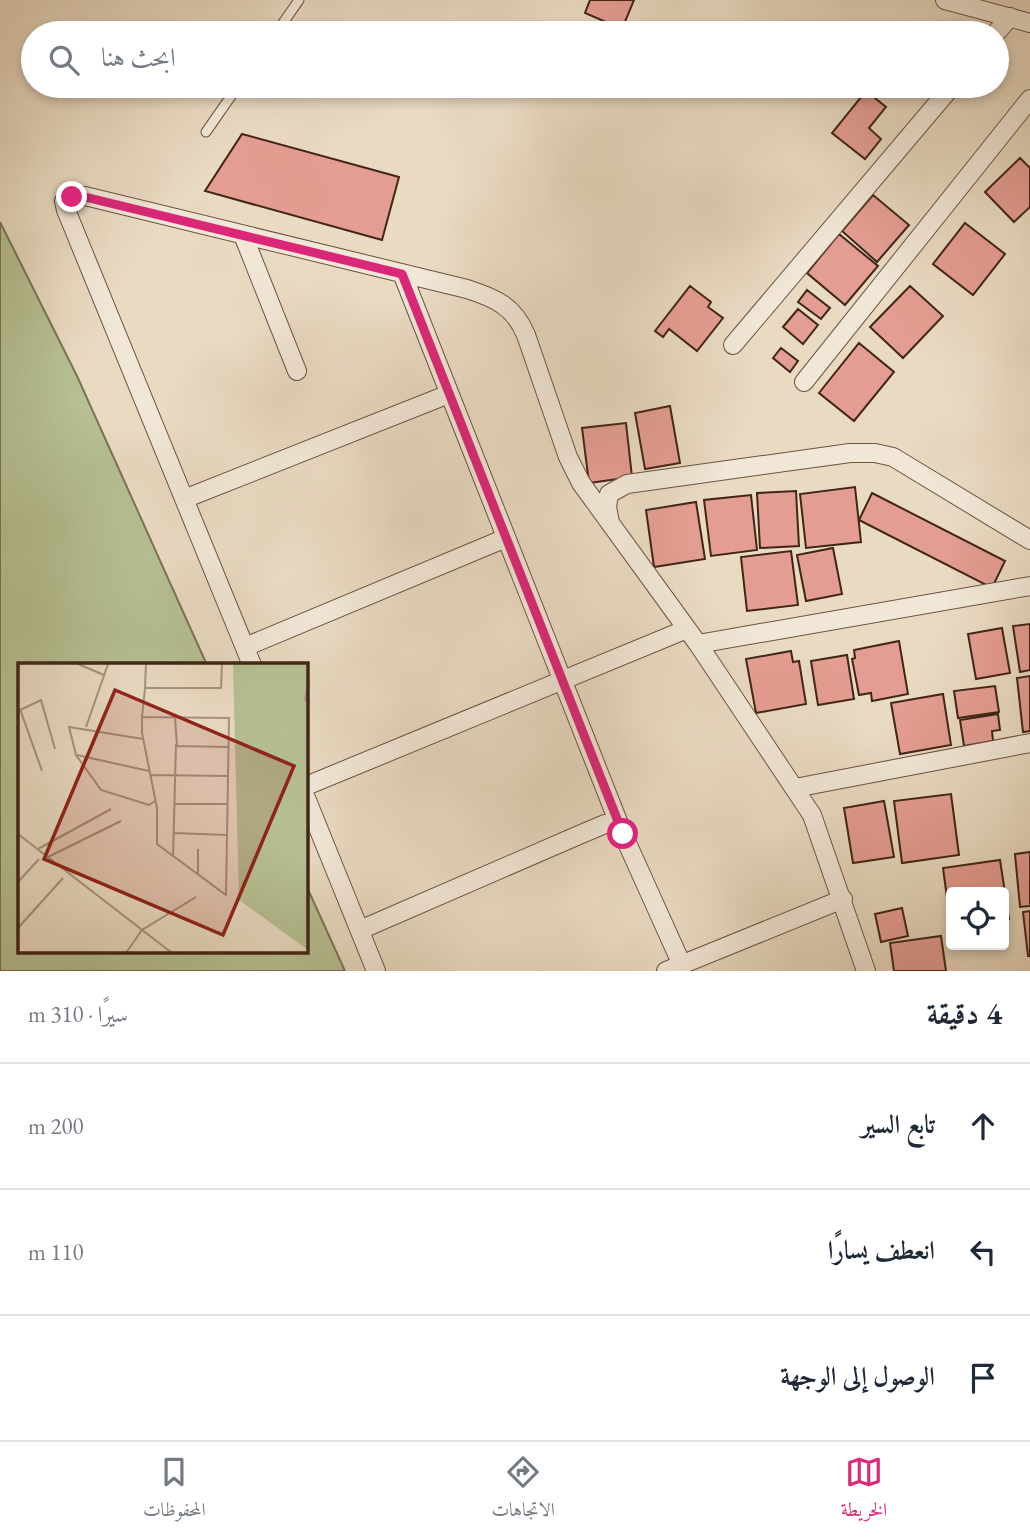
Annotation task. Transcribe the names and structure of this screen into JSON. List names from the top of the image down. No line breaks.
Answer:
{"page":{"search":"ابحث هنا","heading":["4 دقيقة","سيرًا · 310 m"],"list":[["تابع السير","200 m"],["انعطف يسارًا","110 m"],"الوصول إلى الوجهة"],"nav":["الخريطة","الاتجاهات","المحفوظات"]}}
